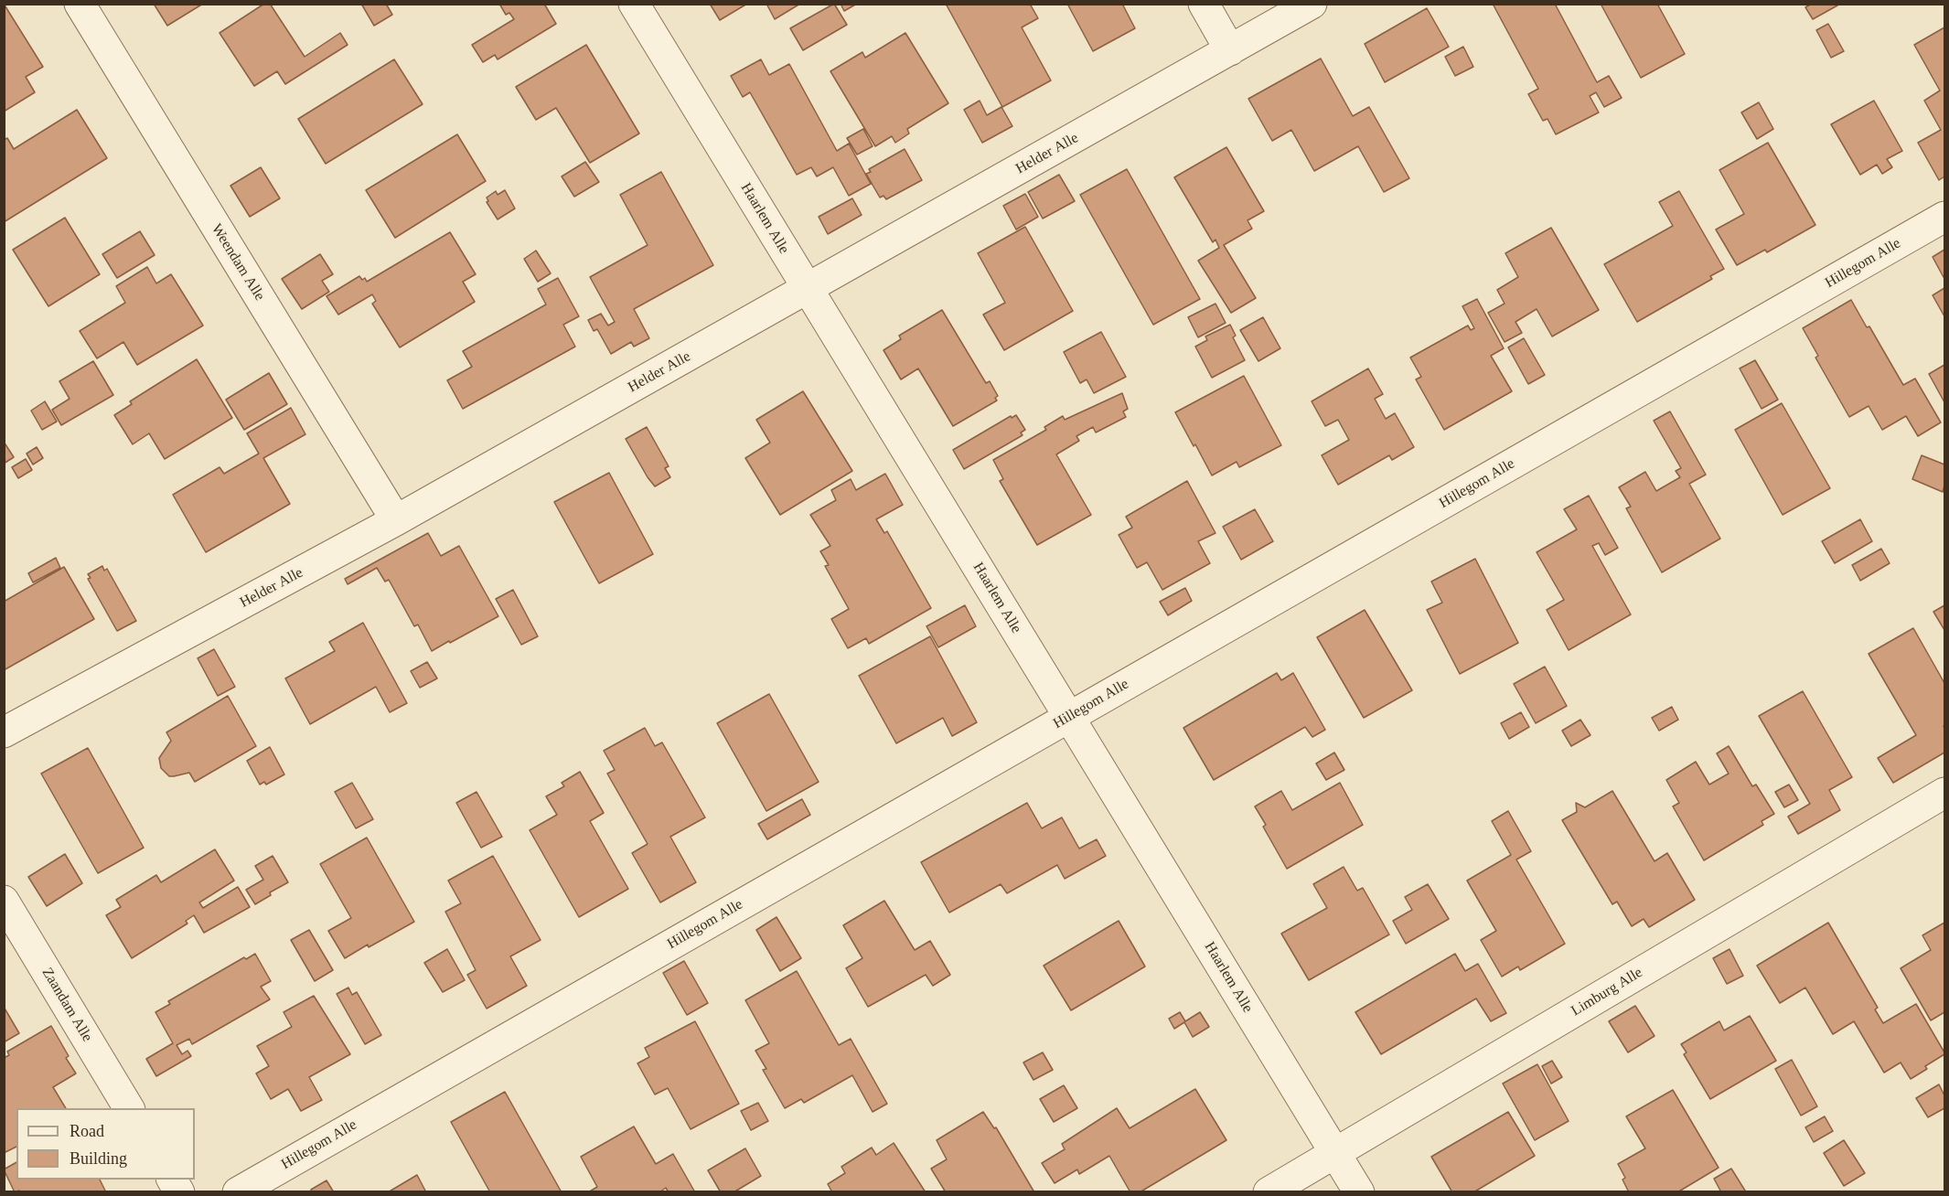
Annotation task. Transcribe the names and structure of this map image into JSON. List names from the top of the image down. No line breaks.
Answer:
{"streets":{"street":["Helder Alle","Haarlem Alle","Weendam Alle","Hillegom Alle","Limburg Alle","Zaandam Alle"]},"crossings":[["Helder Alle","Haarlem Alle"],["Helder Alle","Weendam Alle"],["Haarlem Alle","Hillegom Alle"],["Haarlem Alle","Limburg Alle"]],"legend":["Road","Building"]}
